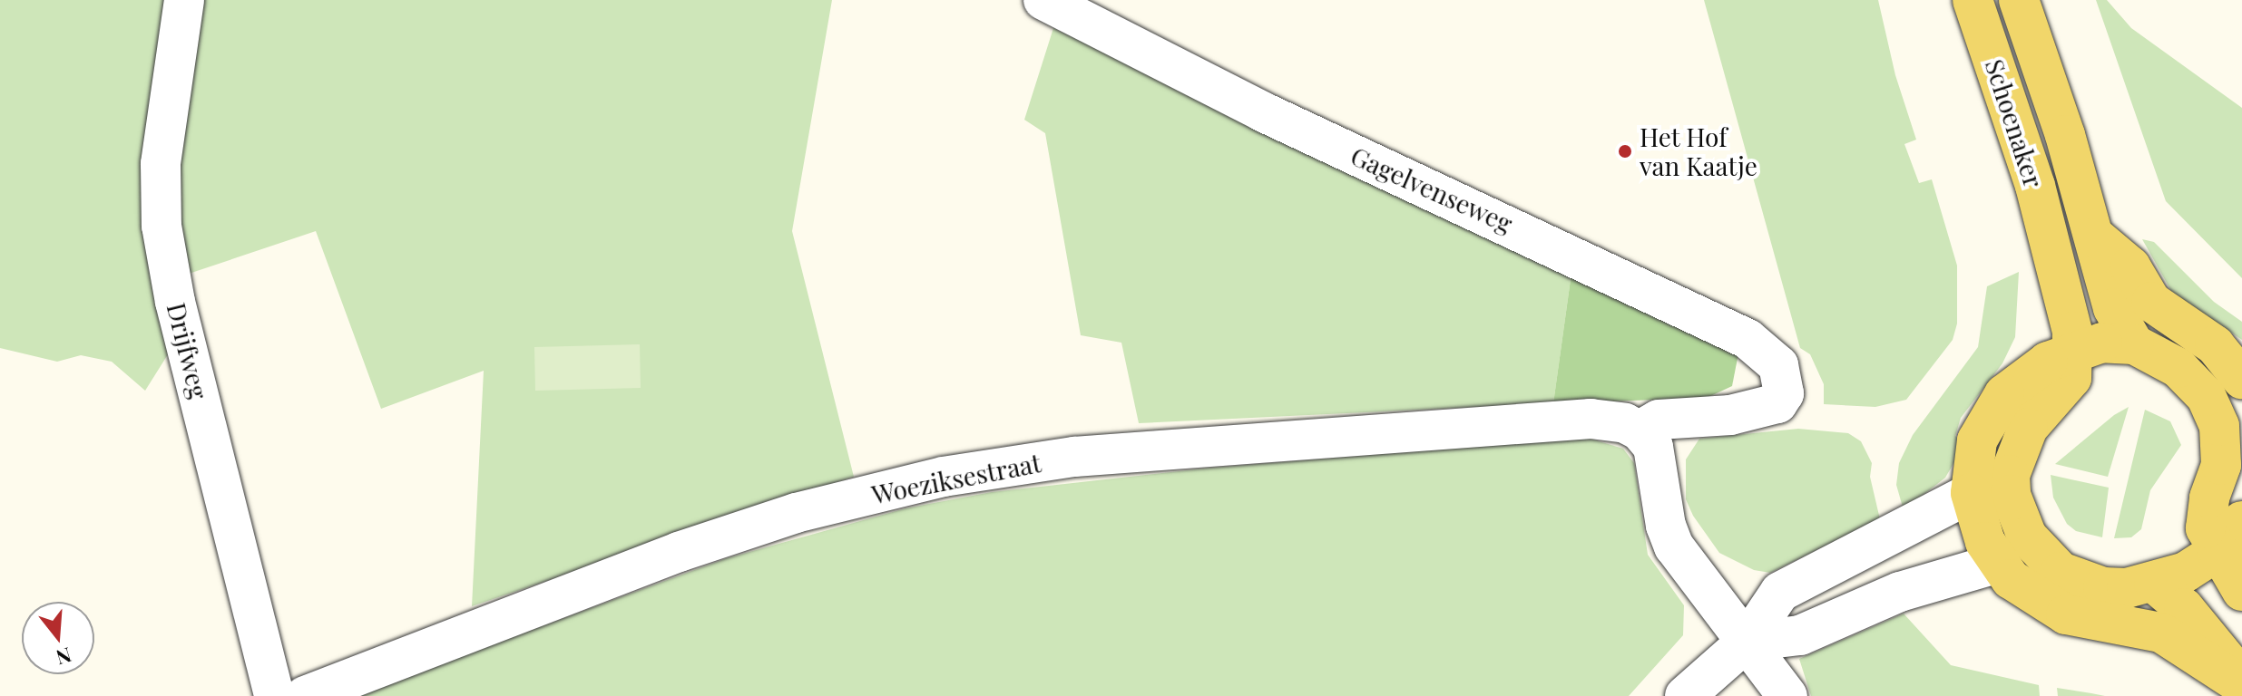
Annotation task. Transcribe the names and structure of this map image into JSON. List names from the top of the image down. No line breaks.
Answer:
{"streets":{"main road":["Schoenaker"],"street":["Gagelvenseweg","Drijfweg","Woeziksestraat"]},"crossings":[["Gagelvenseweg","Woeziksestraat"]],"places":["Het Hof van Kaatje"],"north":"bottom"}
